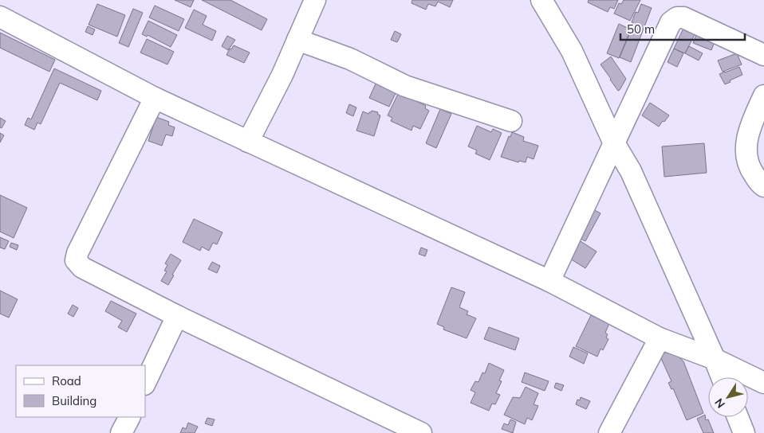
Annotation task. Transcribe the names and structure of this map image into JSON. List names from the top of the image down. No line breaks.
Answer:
{"legend":["Road","Building"],"scale_bar":"50 m","north":"bottom left"}
